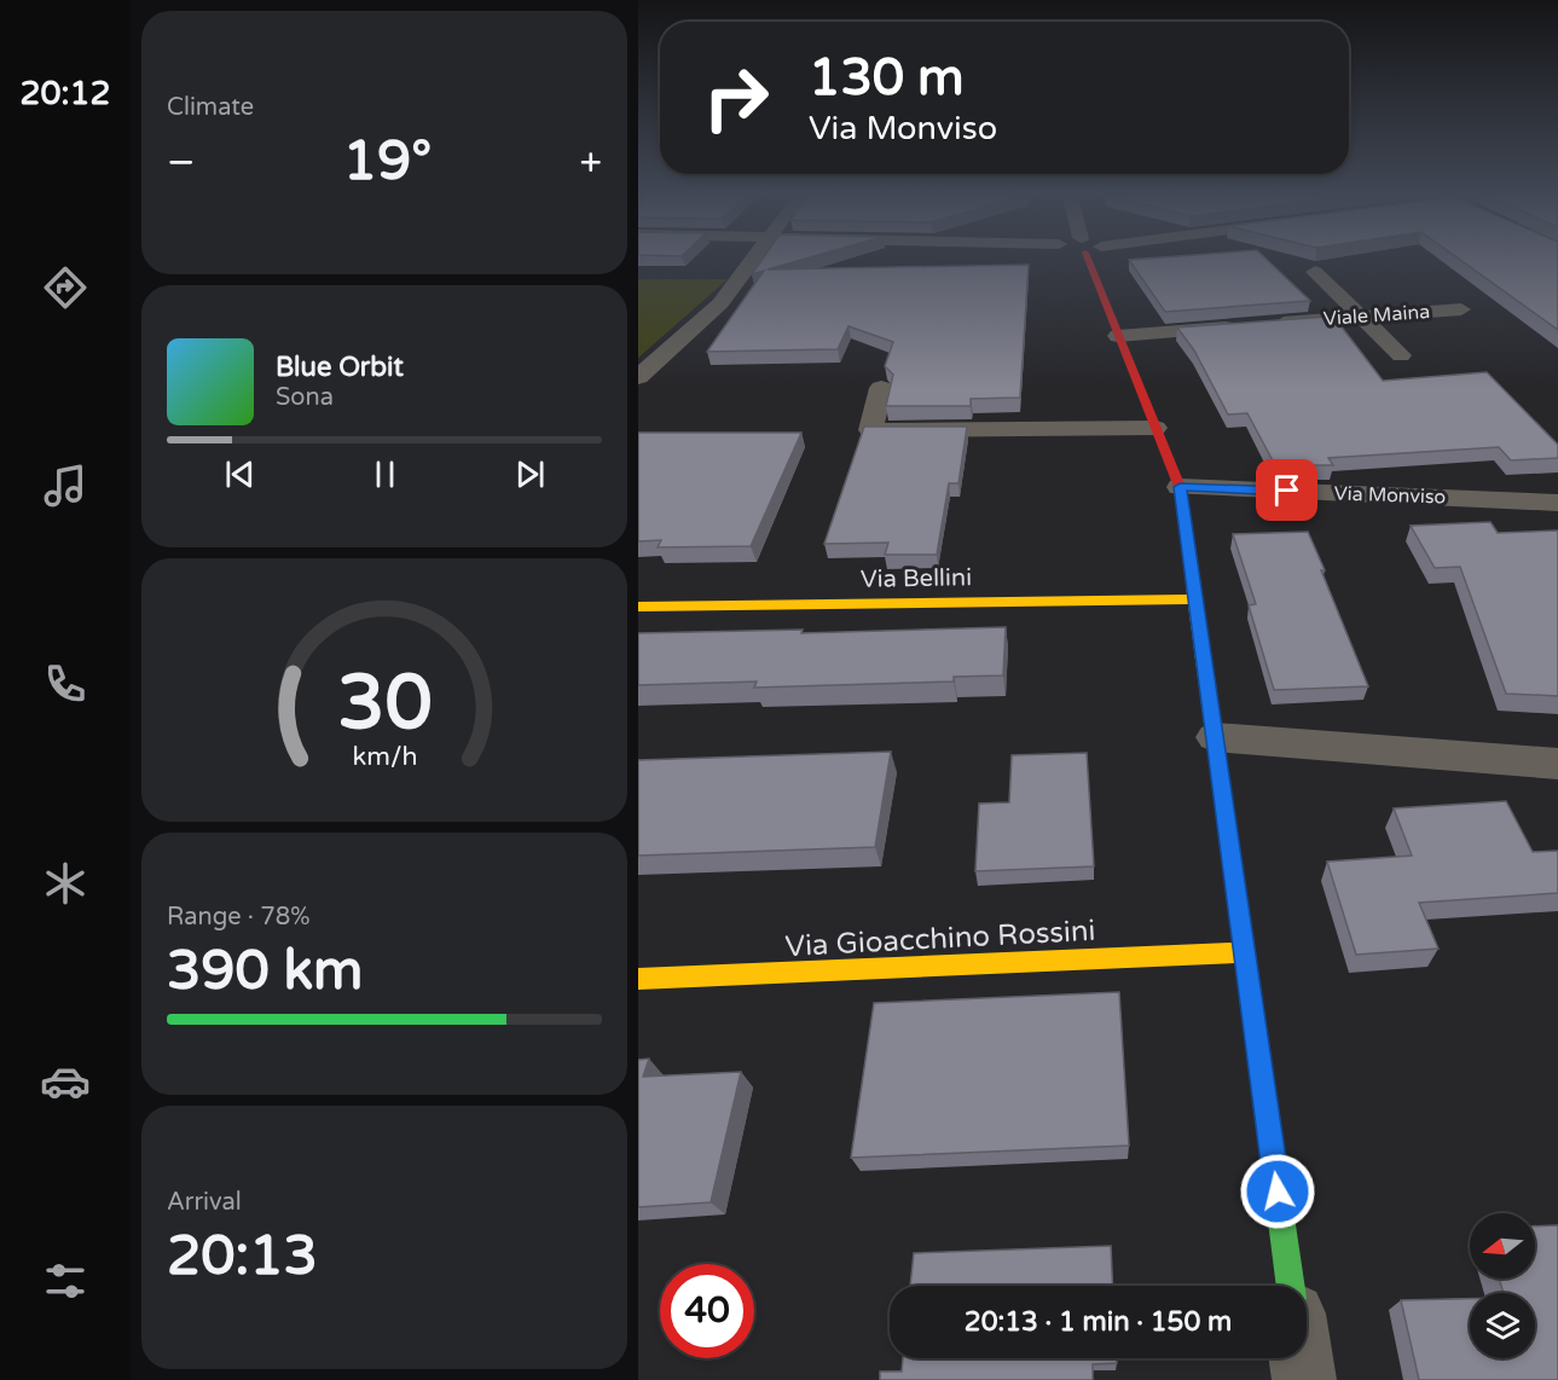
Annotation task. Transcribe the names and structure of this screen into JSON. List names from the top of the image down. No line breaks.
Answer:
{"streets":{"street":["Viale Maina","Via Monviso","Via Bellini","Via Gioacchino Rossini"]},"north":"left","page":{"tabs":"20:12","tile":["Climate",["Range · 78%","390 km"],["Arrival","20:13"]],"turn":["130 m","Via Monviso"],"heat":["−","19°","+"],"song":["Blue Orbit","Sona"],"limit":"40","trip":"20:13 · 1 min · 150 m","gauge":["30","km/h"]}}
